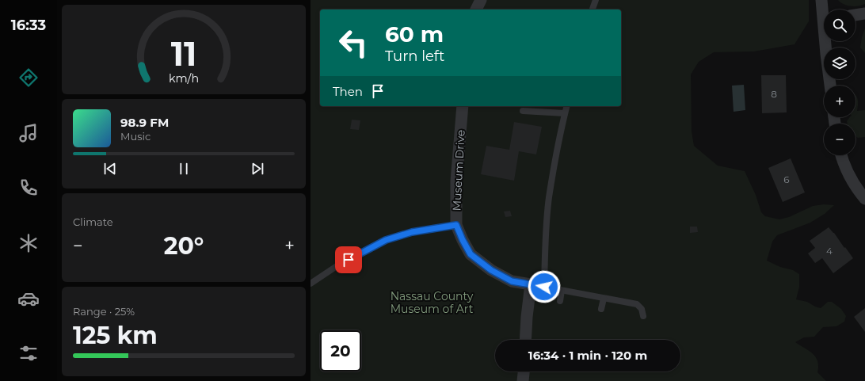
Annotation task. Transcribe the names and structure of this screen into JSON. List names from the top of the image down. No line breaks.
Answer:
{"streets":{"street":["Museum Drive"]},"parks":["Nassau County Museum of Art"],"house_numbers":["8","6","4"],"page":{"tabs":"16:33","map_buttons":["+","−"],"turn":["60 m","Turn left"],"then":"Then","song":["98.9 FM","Music"],"tile":["Climate",["Range · 25%","125 km"]],"heat":["−","20°","+"],"limit":"20","trip":"16:34 · 1 min · 120 m","gauge":["11","km/h"]}}
